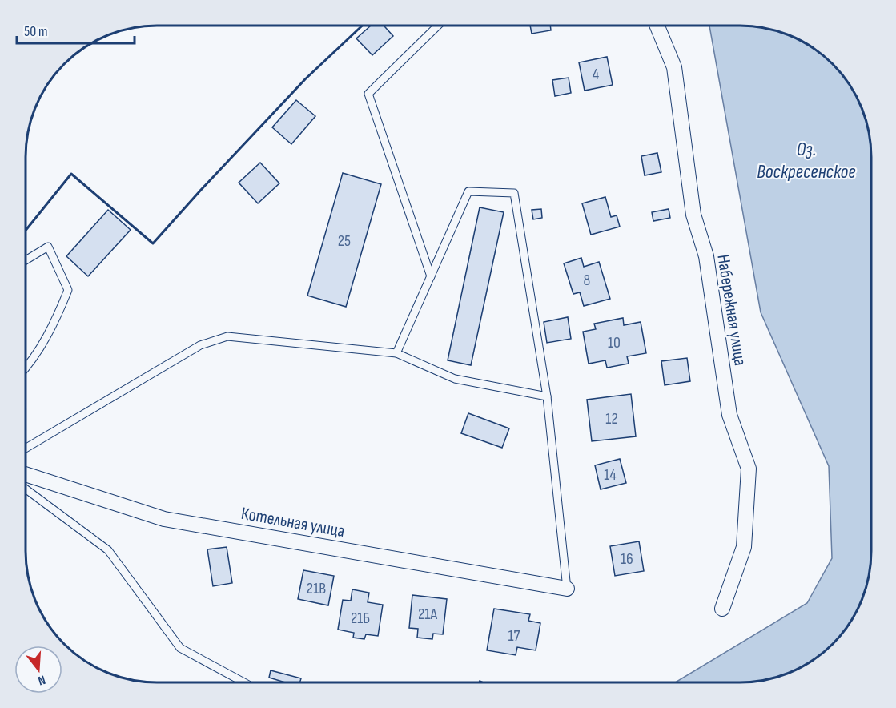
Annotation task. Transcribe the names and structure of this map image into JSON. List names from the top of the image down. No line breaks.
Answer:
{"streets":{"street":["Набережная улица","Котельная улица"]},"water":["Оз. Воскресенское"],"house_numbers":["4","25","8","10","12","14","16","21В","21А","21Б","17"],"scale_bar":"50 m","north":"bottom"}
